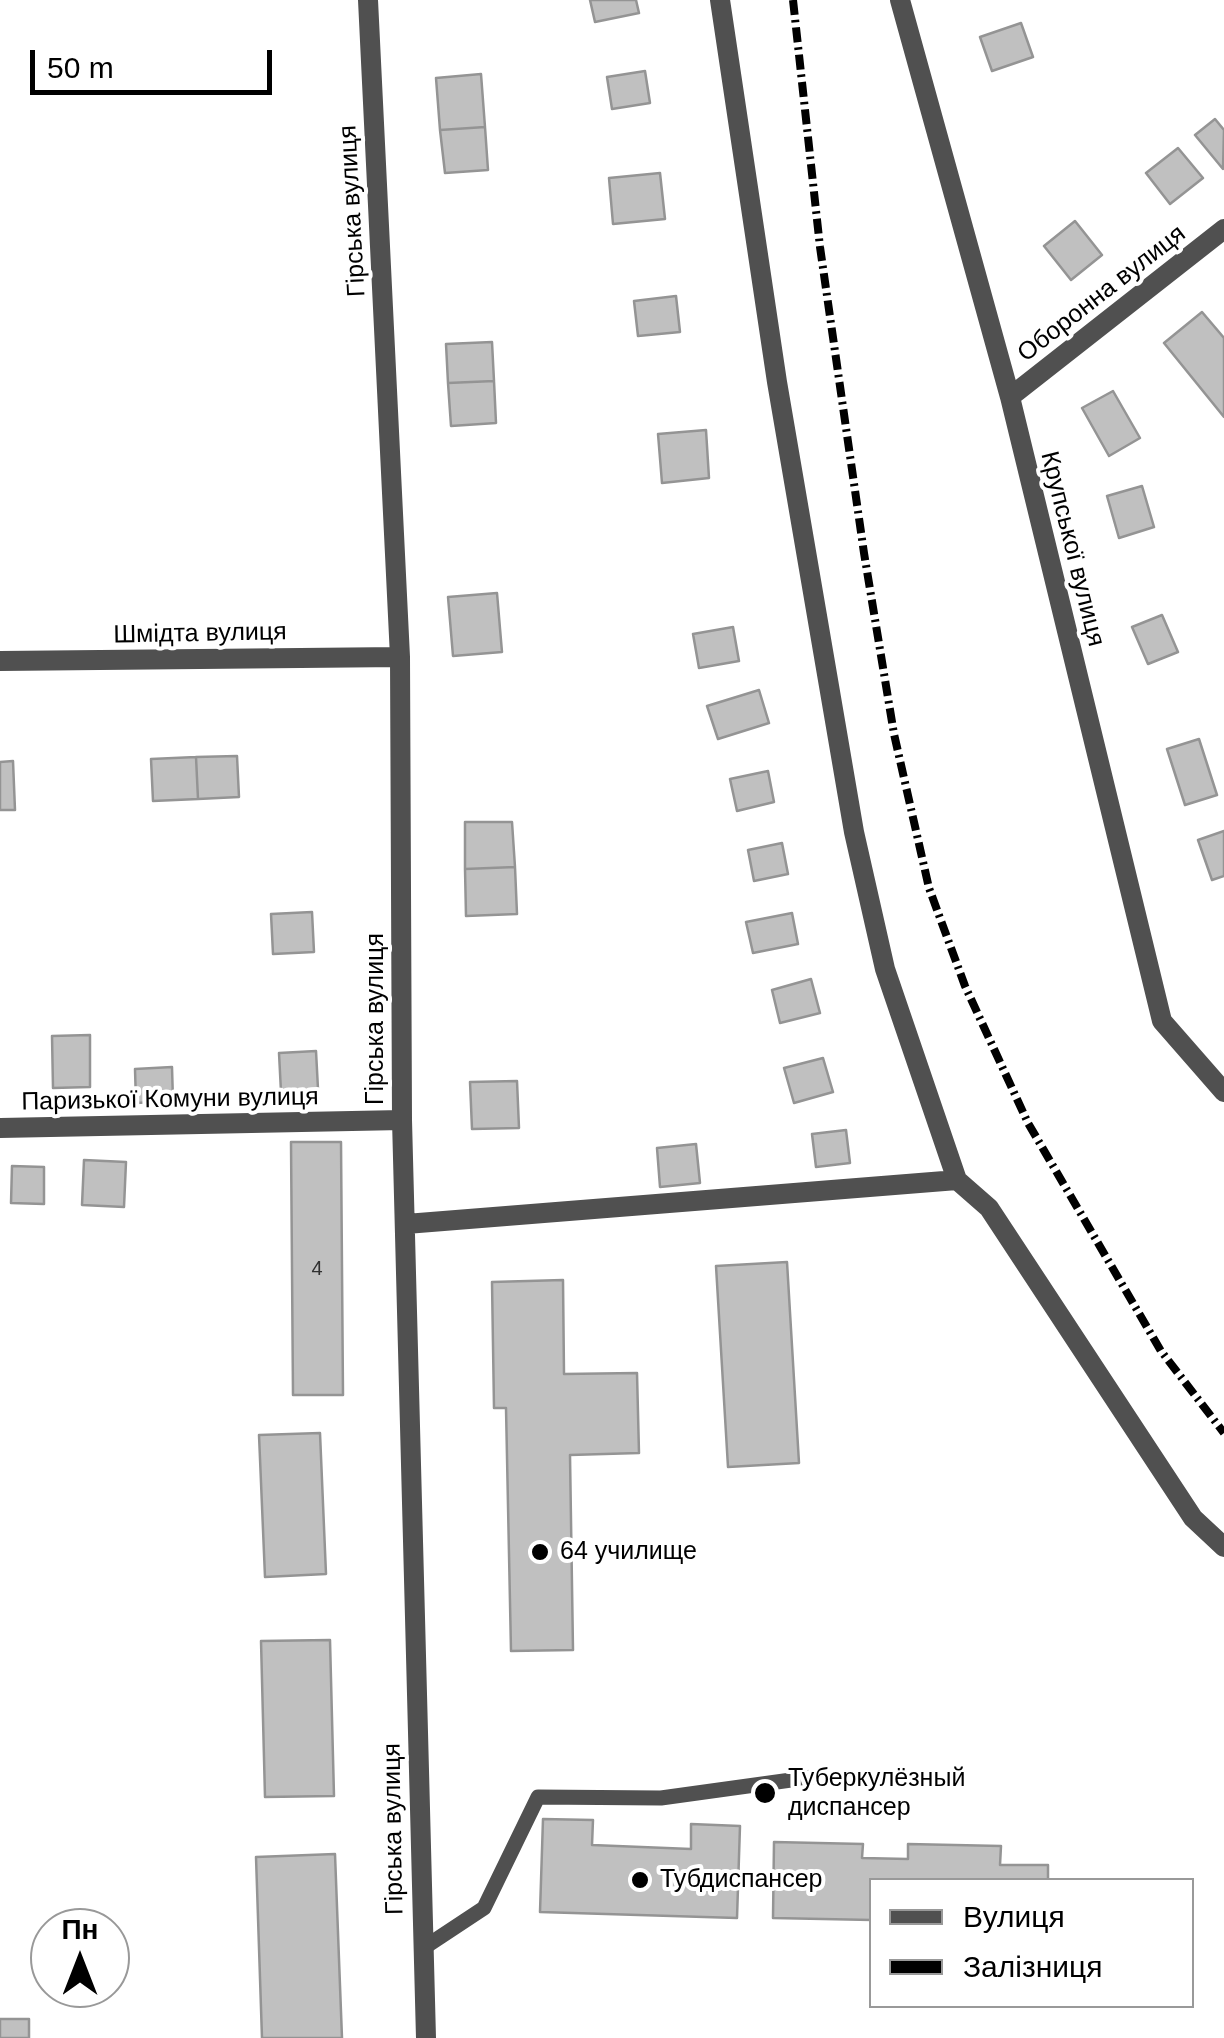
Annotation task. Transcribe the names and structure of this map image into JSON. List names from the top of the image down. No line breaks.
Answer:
{"streets":{"street":["Гірська вулиця","Оборонна вулиця","Крупської вулиця","Шмідта вулиця","Паризької Комуни вулиця"]},"crossings":[["Гірська вулиця","Шмідта вулиця"],["Гірська вулиця","Паризької Комуни вулиця"],["Оборонна вулиця","Крупської вулиця"]],"places":["64 училище","Туберкулёзный диспансер","Тубдиспансер"],"house_numbers":["4"],"legend":["Вулиця","Залізниця"],"scale_bar":"50 m","north":"top"}
